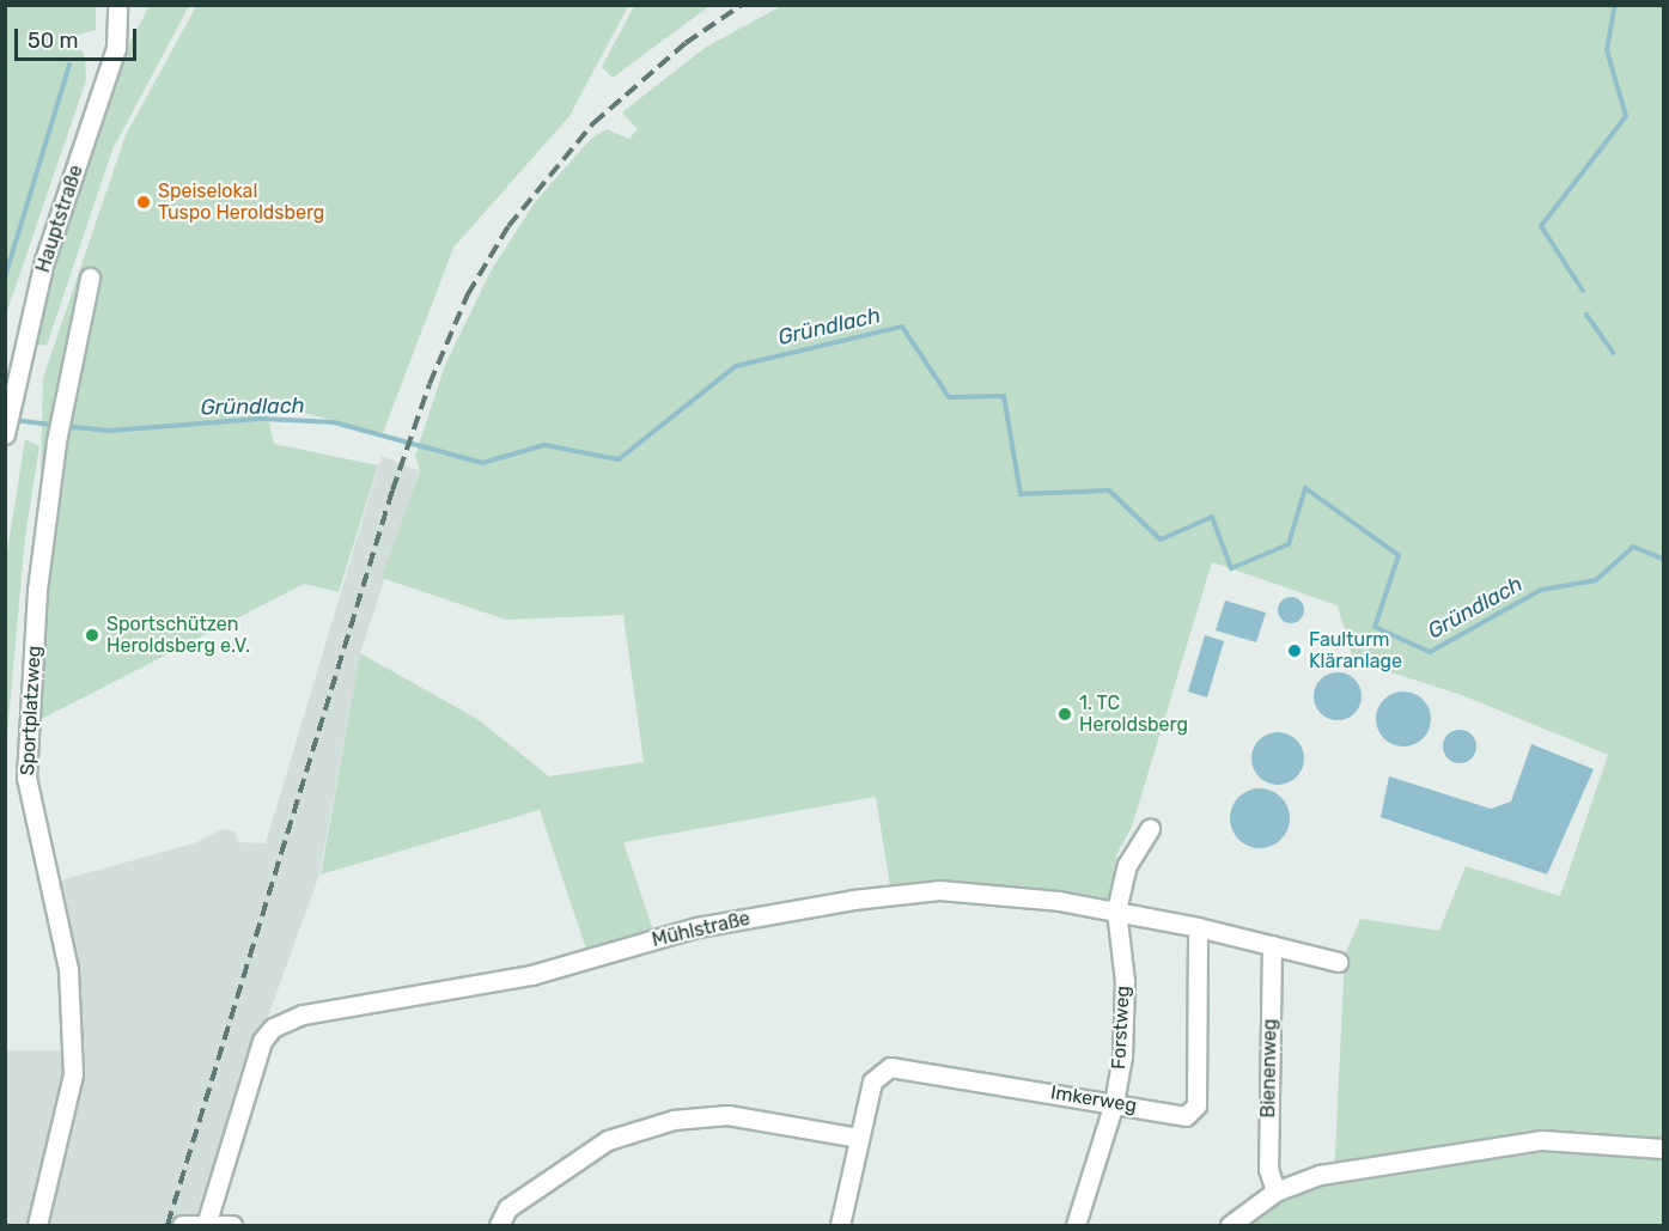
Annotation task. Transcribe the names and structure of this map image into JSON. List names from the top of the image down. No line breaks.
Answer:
{"streets":{"street":["Hauptstraße","Sportplatzweg","Mühlstraße","Forstweg","Bienenweg","Imkerweg"]},"crossings":[["Mühlstraße","Forstweg"],["Mühlstraße","Bienenweg"],["Mühlstraße","Imkerweg"],["Forstweg","Imkerweg"]],"water":["Gründlach"],"places":["Speiselokal Tuspo Heroldsberg","Sportschützen Heroldsberg e.V.","Faulturm Kläranlage","1. TC Heroldsberg"],"scale_bar":"50 m"}
